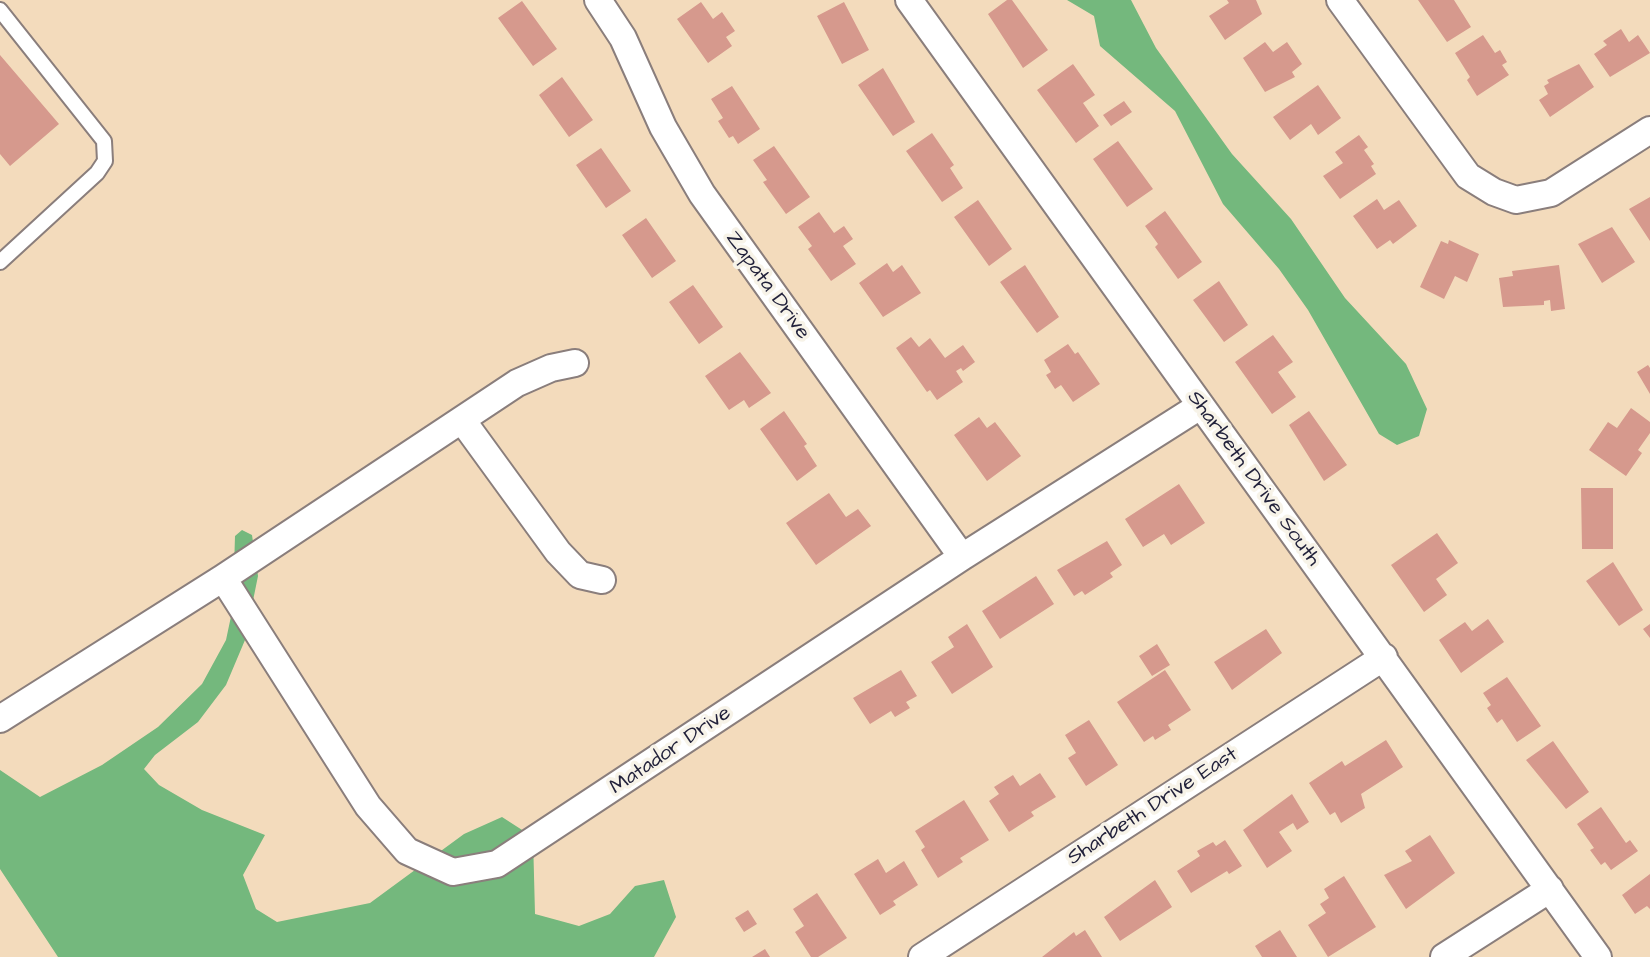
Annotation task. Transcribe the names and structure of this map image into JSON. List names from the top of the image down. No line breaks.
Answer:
{"streets":{"street":["Zapata Drive","Sharbeth Drive South","Matador Drive","Sharbeth Drive East"]},"crossings":[["Zapata Drive","Matador Drive"],["Sharbeth Drive South","Matador Drive"],["Sharbeth Drive South","Sharbeth Drive East"]]}
